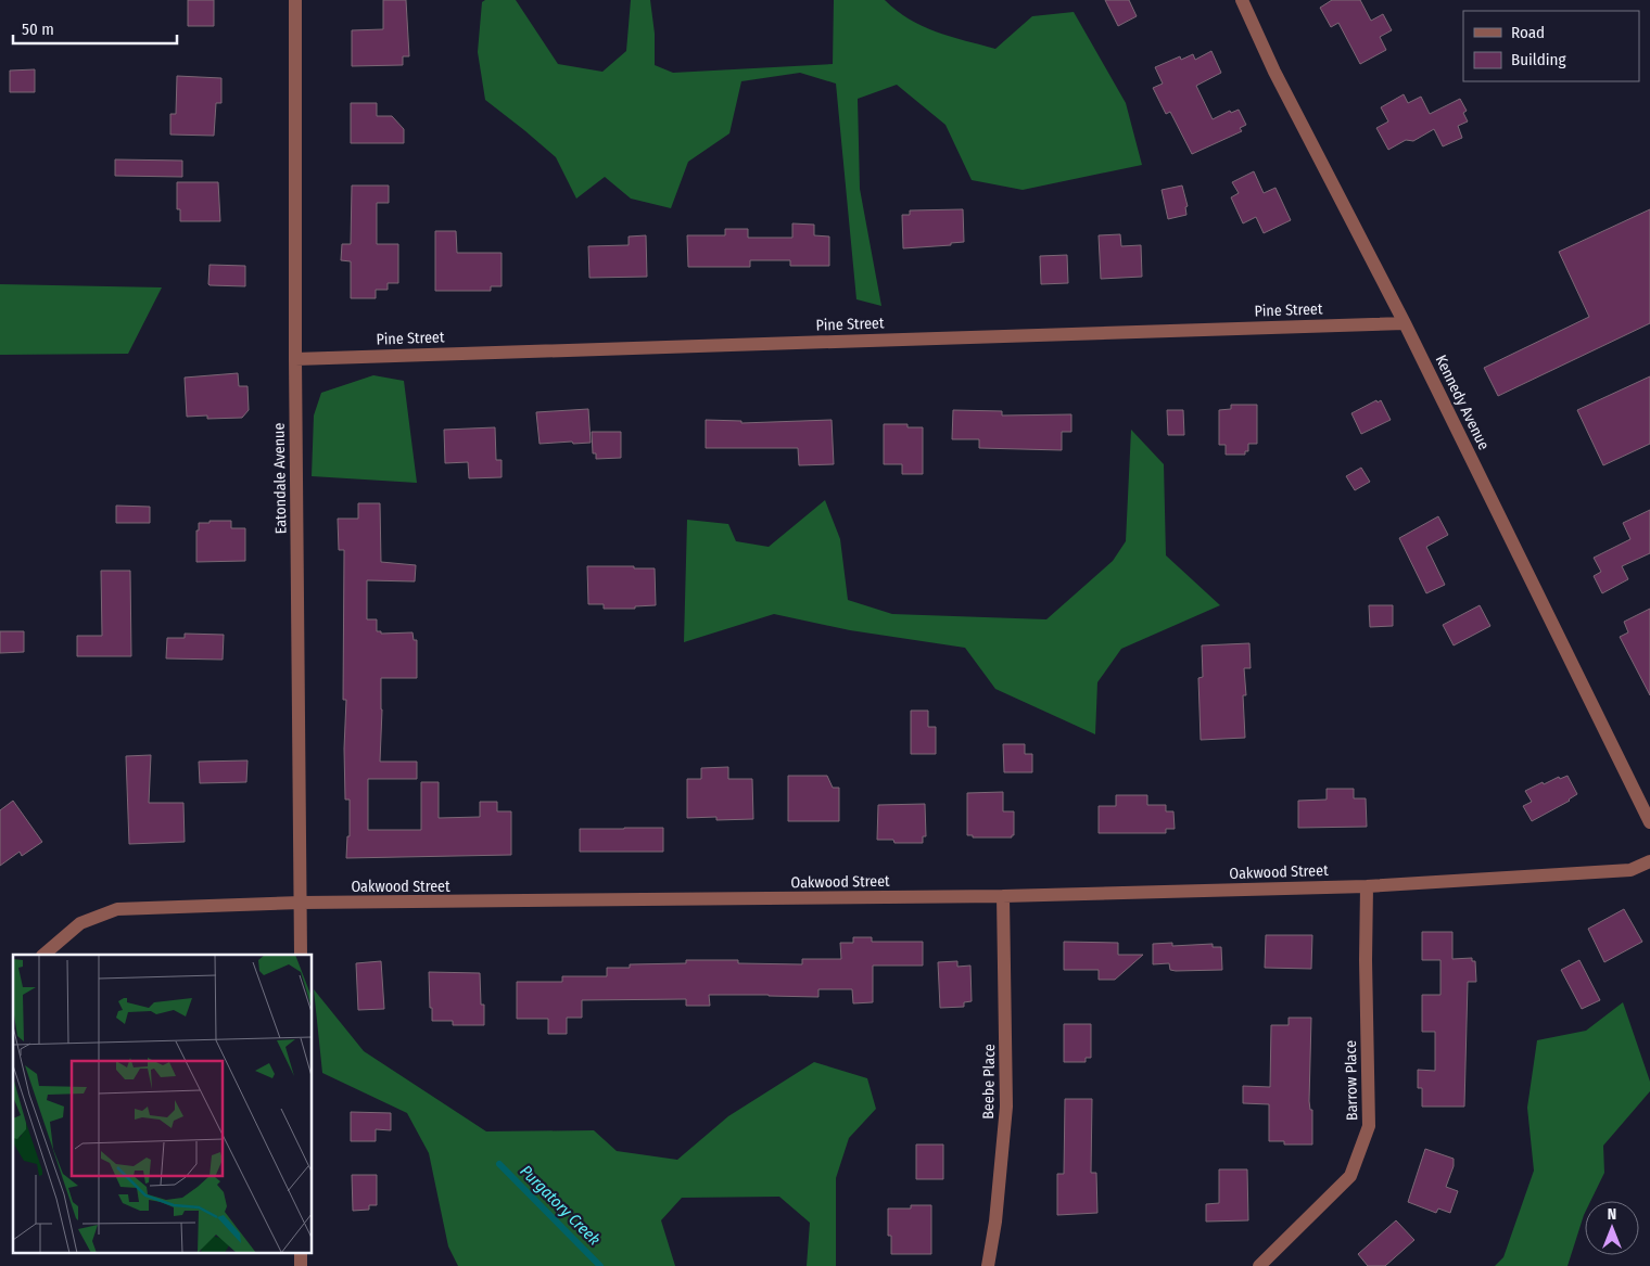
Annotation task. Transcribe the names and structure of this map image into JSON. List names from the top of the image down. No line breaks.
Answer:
{"streets":{"street":["Pine Street","Kennedy Avenue","Eatondale Avenue","Oakwood Street","Barrow Place","Beebe Place"]},"crossings":[["Pine Street","Kennedy Avenue"],["Pine Street","Eatondale Avenue"],["Eatondale Avenue","Oakwood Street"],["Oakwood Street","Barrow Place"],["Oakwood Street","Beebe Place"]],"water":["Purgatory Creek"],"legend":["Road","Building"],"scale_bar":"50 m","north":"top"}
